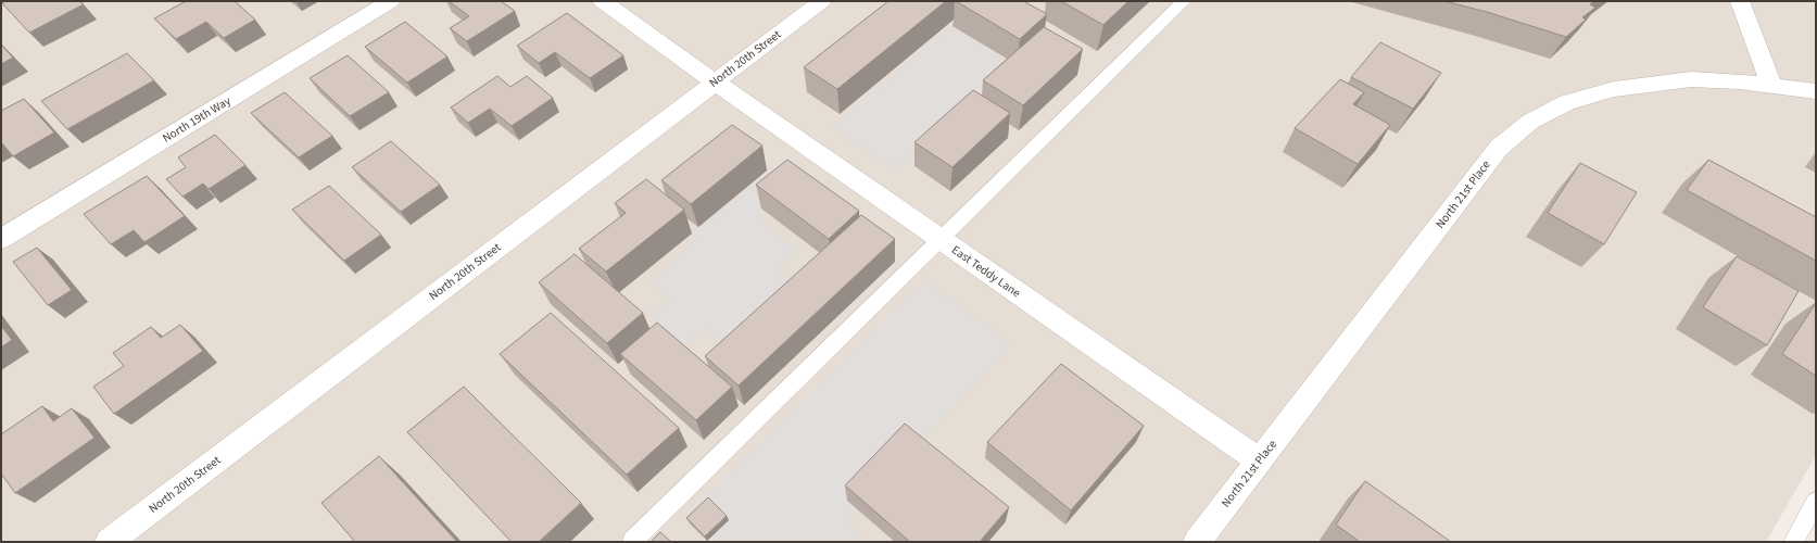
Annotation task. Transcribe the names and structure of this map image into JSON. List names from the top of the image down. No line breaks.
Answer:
{"streets":{"street":["North 20th Street","North 19th Way","North 21st Place","East Teddy Lane"]},"crossings":[["North 20th Street","East Teddy Lane"],["North 21st Place","East Teddy Lane"]]}
